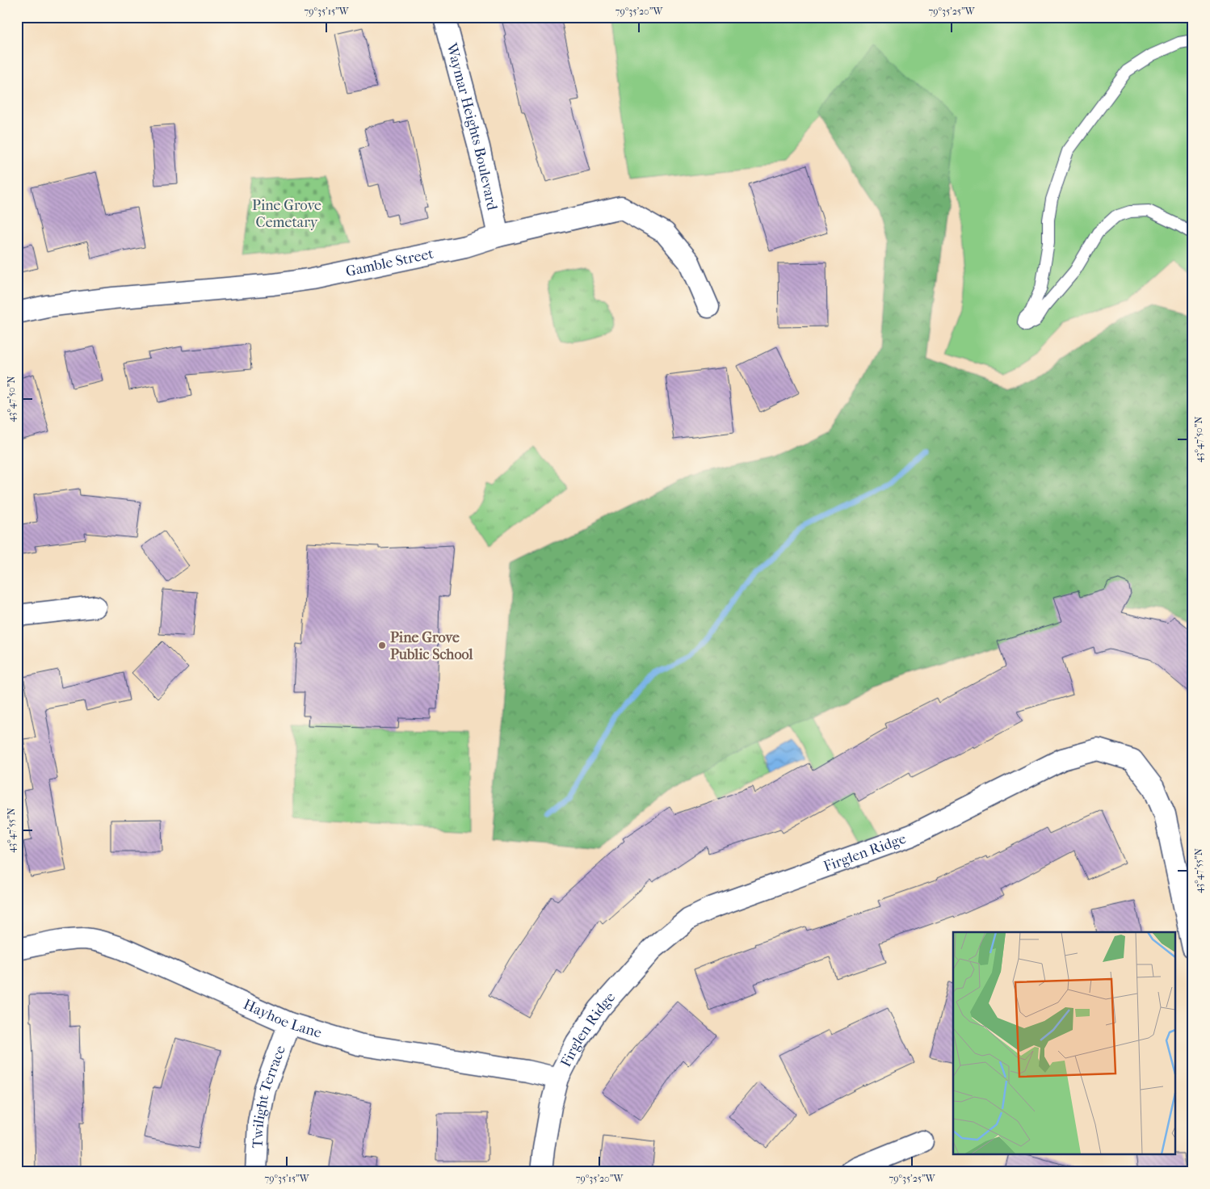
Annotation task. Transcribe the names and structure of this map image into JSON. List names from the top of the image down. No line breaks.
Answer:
{"streets":{"street":["Waymar Heights Boulevard","Gamble Street","Firglen Ridge","Hayhoe Lane","Twilight Terrace"]},"crossings":[["Waymar Heights Boulevard","Gamble Street"],["Firglen Ridge","Hayhoe Lane"],["Hayhoe Lane","Twilight Terrace"]],"parks":["Pine Grove Cemetary"],"places":["Pine Grove Public School"],"coordinates":["79°35'15\"W","79°35'20\"W","79°35'25\"W","43°47'50\"N","43°47'55\"N"]}
